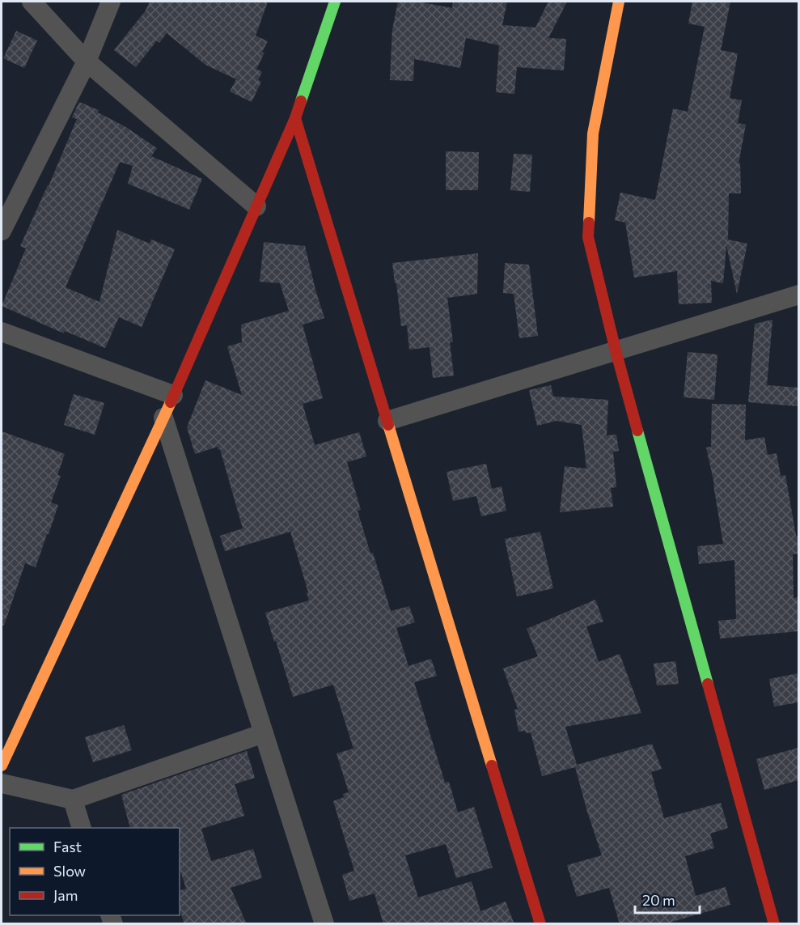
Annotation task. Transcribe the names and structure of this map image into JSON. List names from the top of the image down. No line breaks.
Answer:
{"legend":["Fast","Slow","Jam"],"scale_bar":"20 m"}
